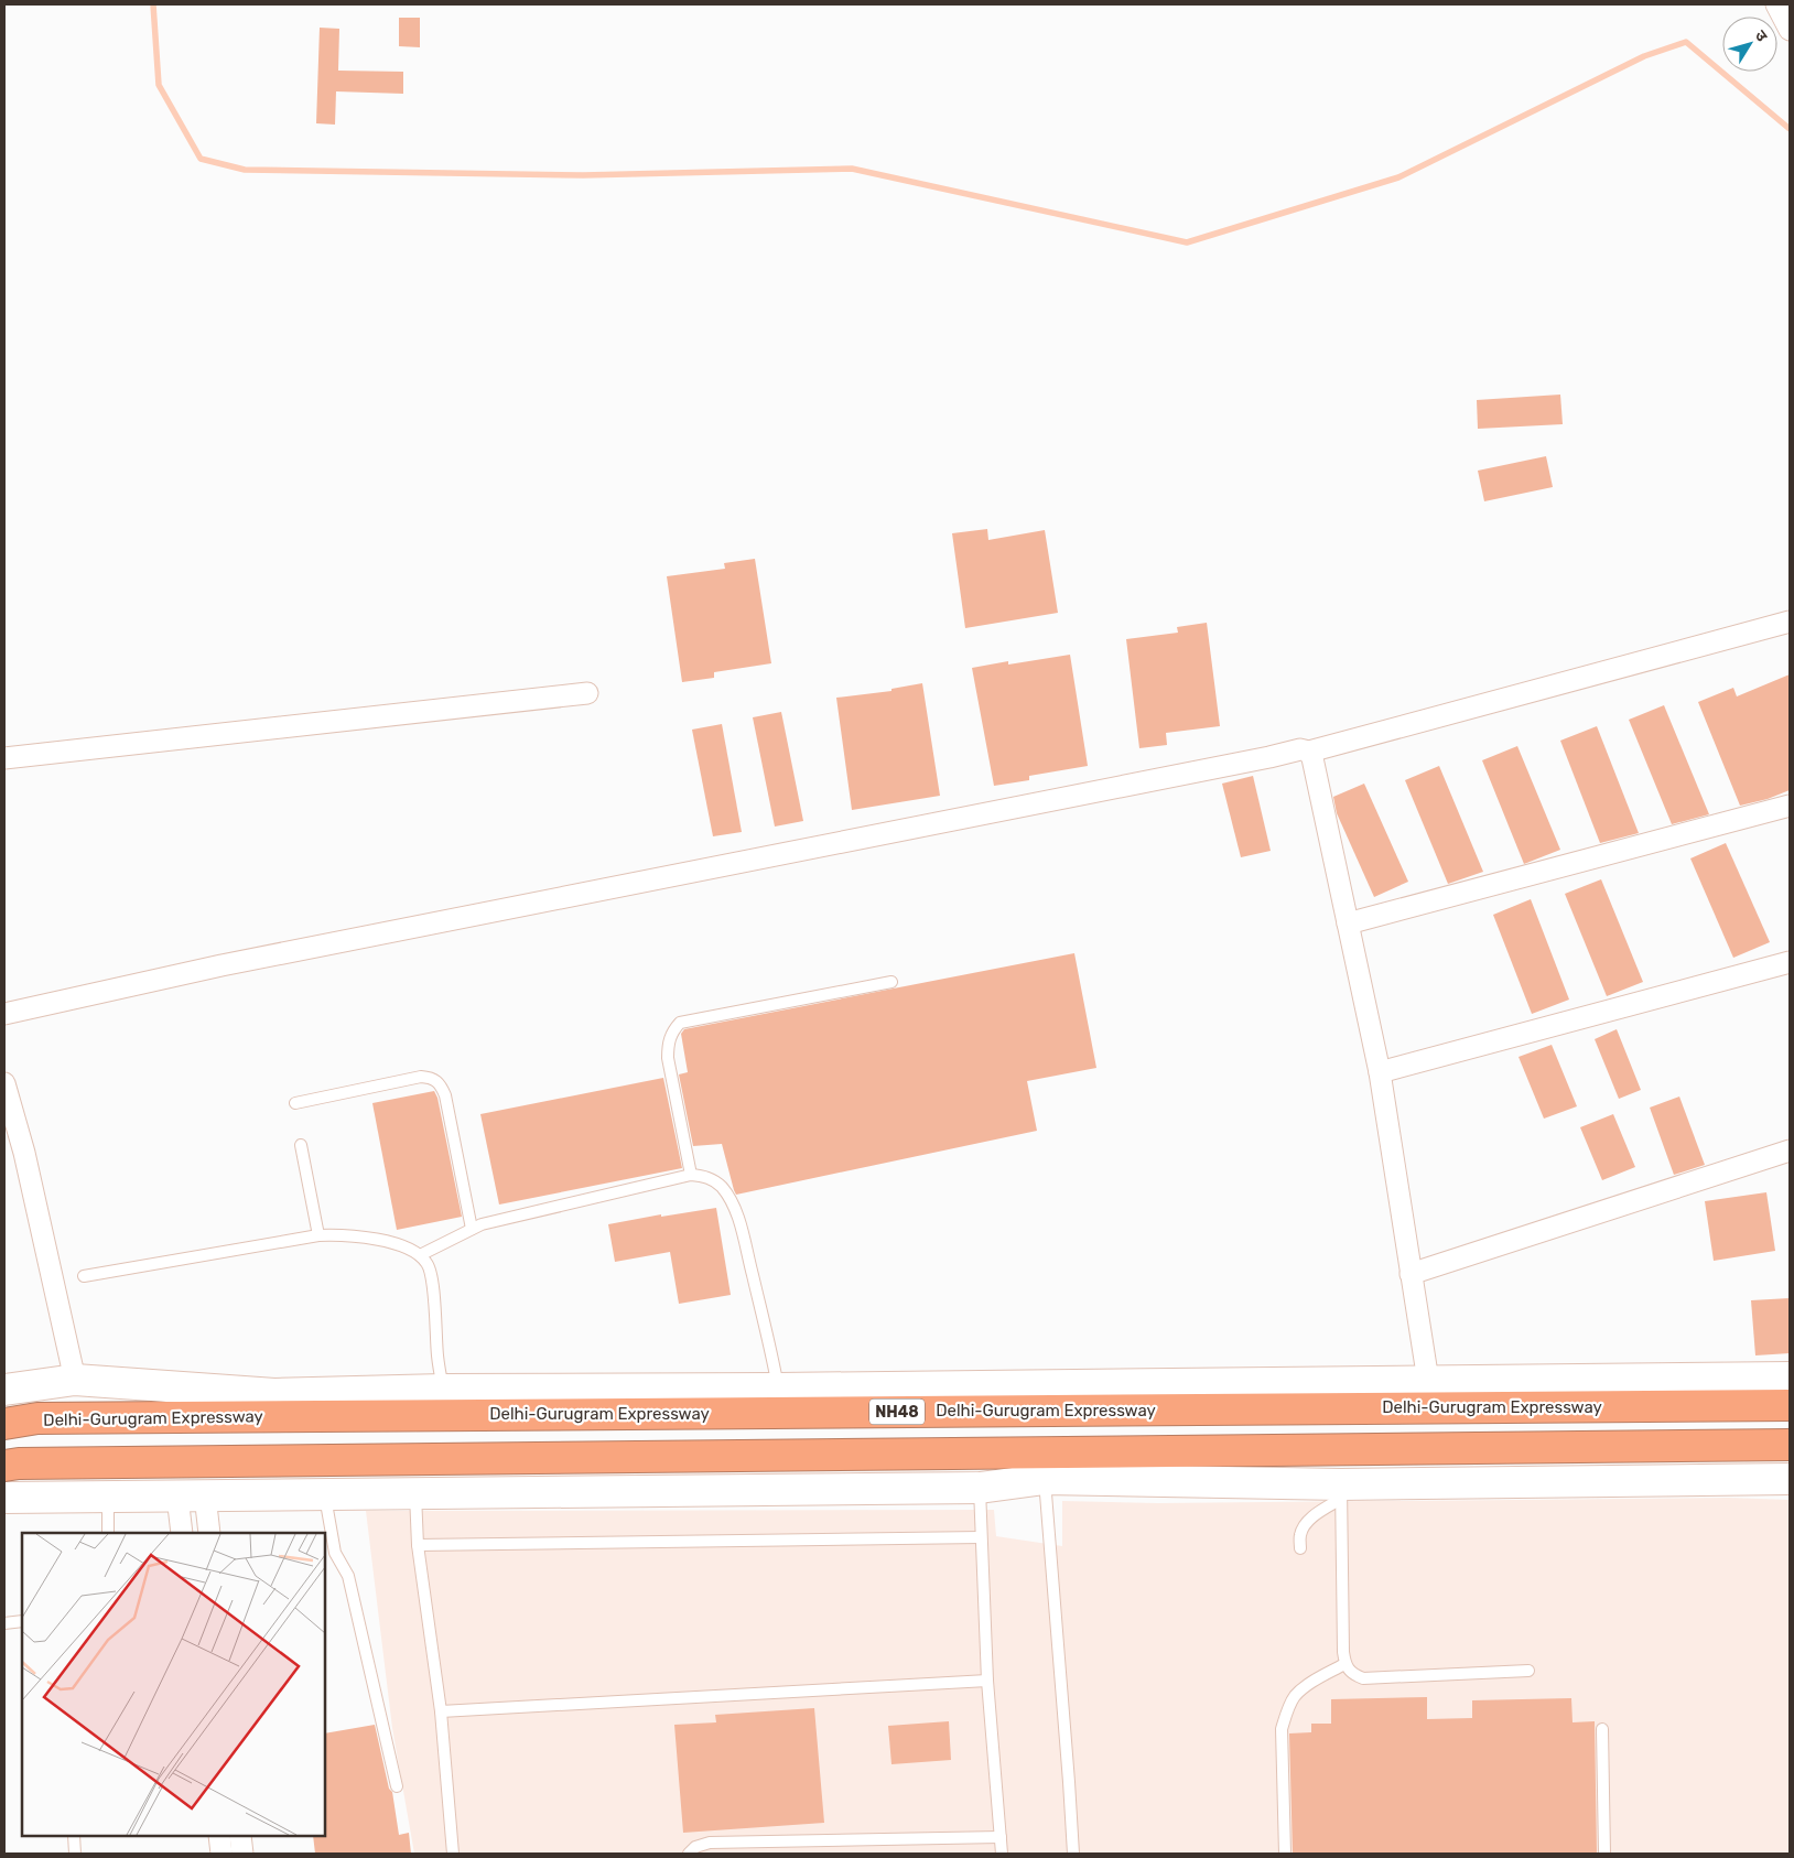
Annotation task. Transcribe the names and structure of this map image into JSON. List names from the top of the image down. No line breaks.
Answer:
{"streets":{"highway":["Delhi-Gurugram Expressway","NH48"]},"north":"top right"}
